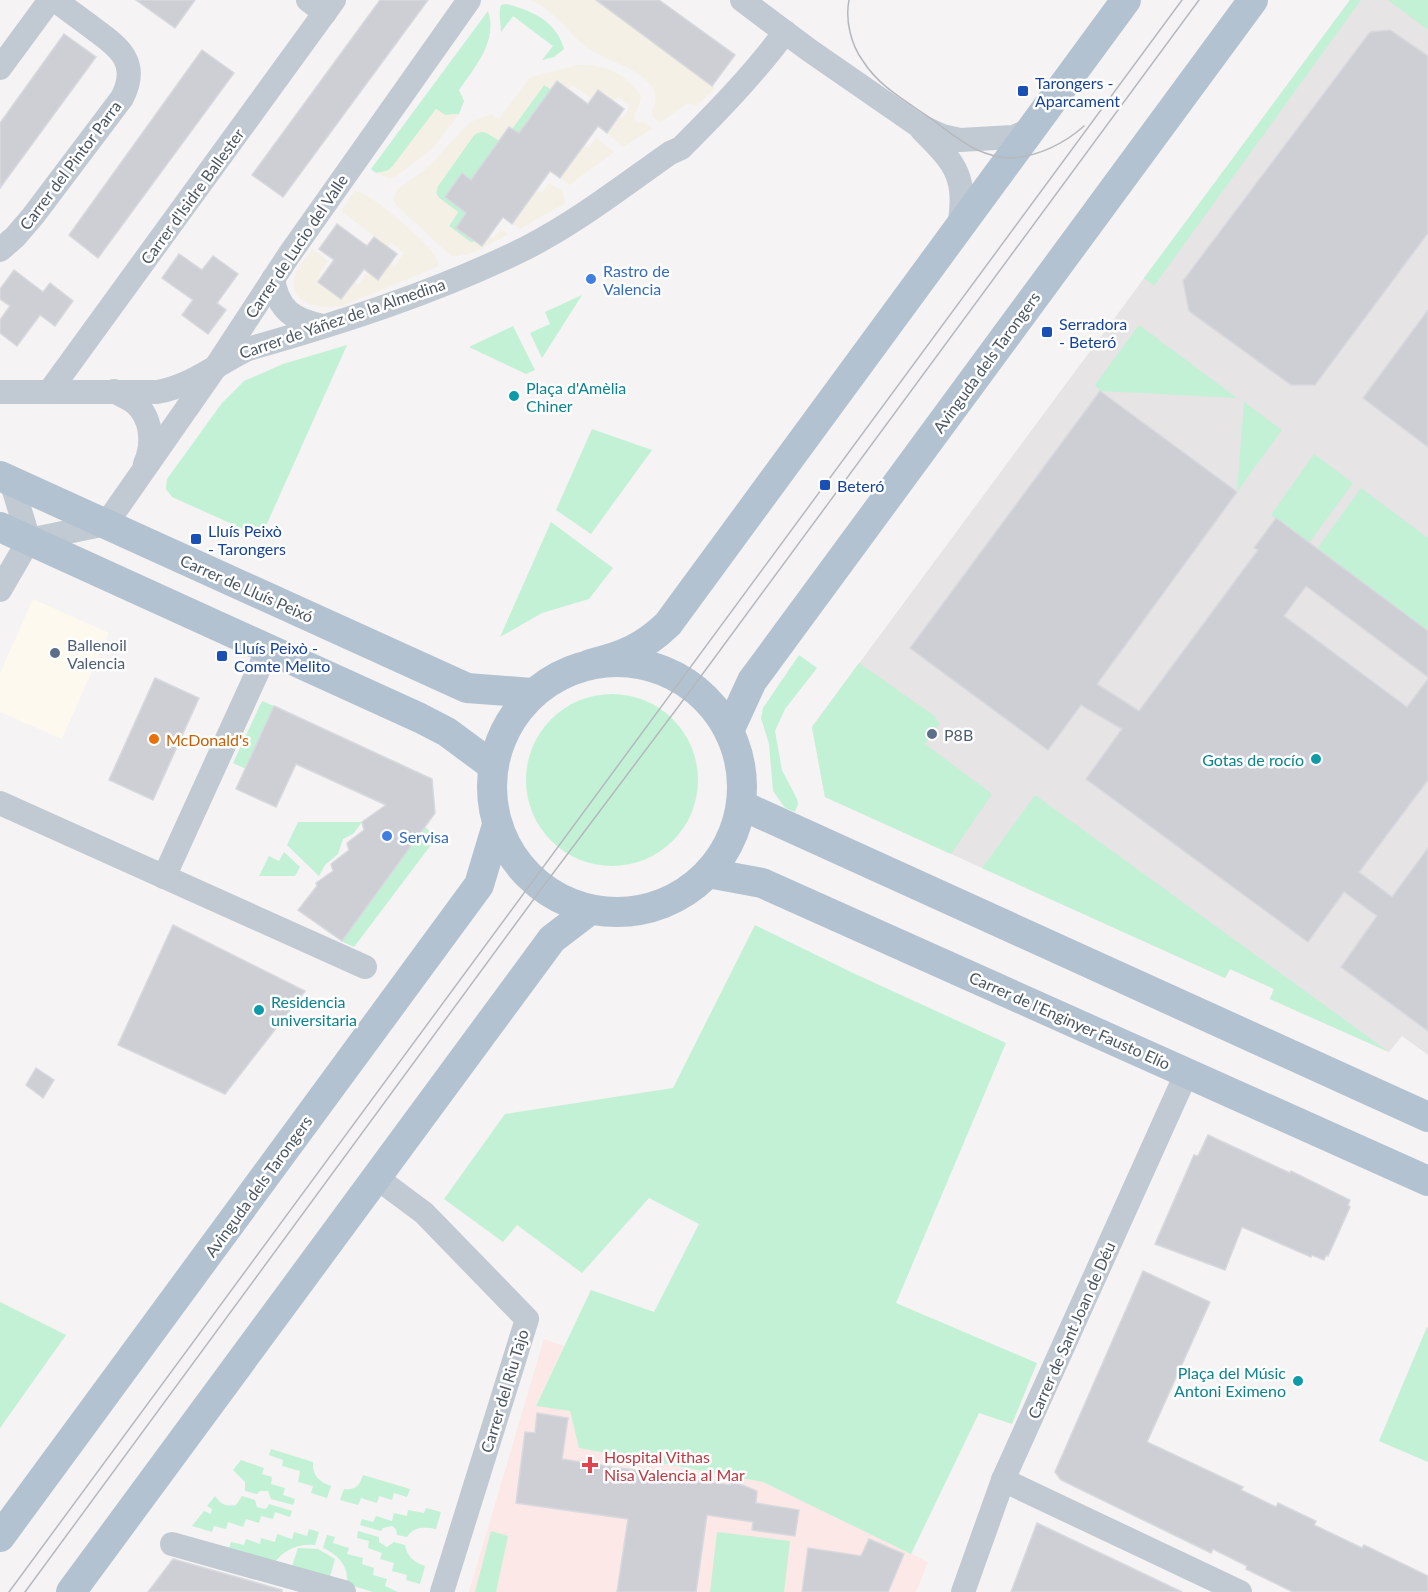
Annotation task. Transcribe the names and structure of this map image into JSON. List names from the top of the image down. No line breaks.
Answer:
{"streets":{"main road":["Avinguda dels Tarongers","Carrer de Lluís Peixó","Carrer de l'Enginyer Fausto Elío"],"street":["Carrer del Pintor Parra","Carrer d'Isidre Ballester","Carrer de Lucio del Valle","Carrer de Yáñez de la Almedina","Carrer de Sant Joan de Déu","Carrer del Riu Tajo"]},"crossings":[["Carrer d'Isidre Ballester","Carrer de Yáñez de la Almedina"],["Carrer de Lucio del Valle","Carrer de Yáñez de la Almedina"],["Carrer de Lucio del Valle","Carrer de Lluís Peixó"],["Carrer de l'Enginyer Fausto Elío","Carrer de Sant Joan de Déu"]],"places":{"transit":["Tarongers - Aparcament","Serradora - Beteró","Beteró","Lluís Peixò - Tarongers","Lluís Peixò - Comte Melito"],"other":["Rastro de Valencia","Plaça d'Amèlia Chiner","Ballenoil Valencia","P8B","McDonald's","Gotas de rocío","Servisa","Residencia universitaria","Plaça del Músic Antoni Eximeno"],"health":["Hospital Vithas Nisa Valencia al Mar"]}}
